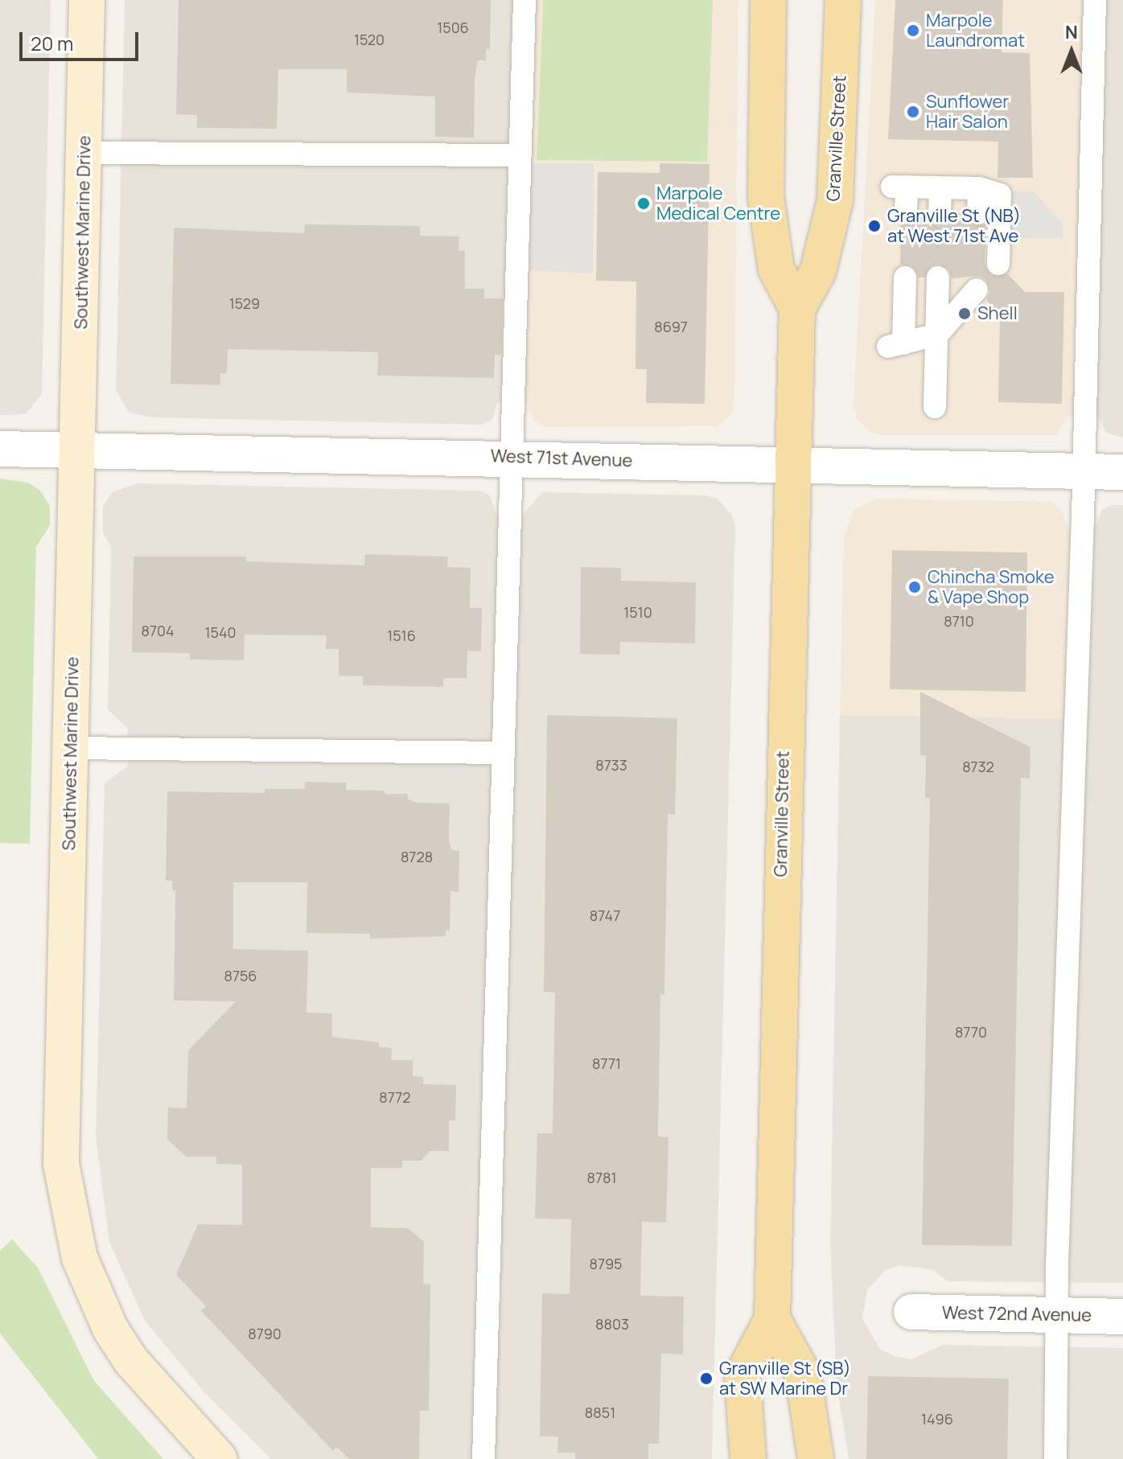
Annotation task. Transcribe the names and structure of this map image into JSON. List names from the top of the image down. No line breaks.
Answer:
{"streets":{"main road":["Granville Street"],"street":["Southwest Marine Drive","West 71st Avenue","West 72nd Avenue"]},"crossings":[["Granville Street","West 71st Avenue"],["Southwest Marine Drive","West 71st Avenue"]],"places":["Marpole Laundromat","Sunflower Hair Salon","Marpole Medical Centre","Granville St (NB) at West 71st Ave","Shell","Chincha Smoke & Vape Shop","Granville St (SB) at SW Marine Dr"],"house_numbers":["1506","1520","1529","8697","1510","8710","8704","1540","1516","8733","8732","8728","8747","8756","8770","8771","8772","8781","8795","8803","8790","8851","1496"],"scale_bar":"20 m","north":"top"}
